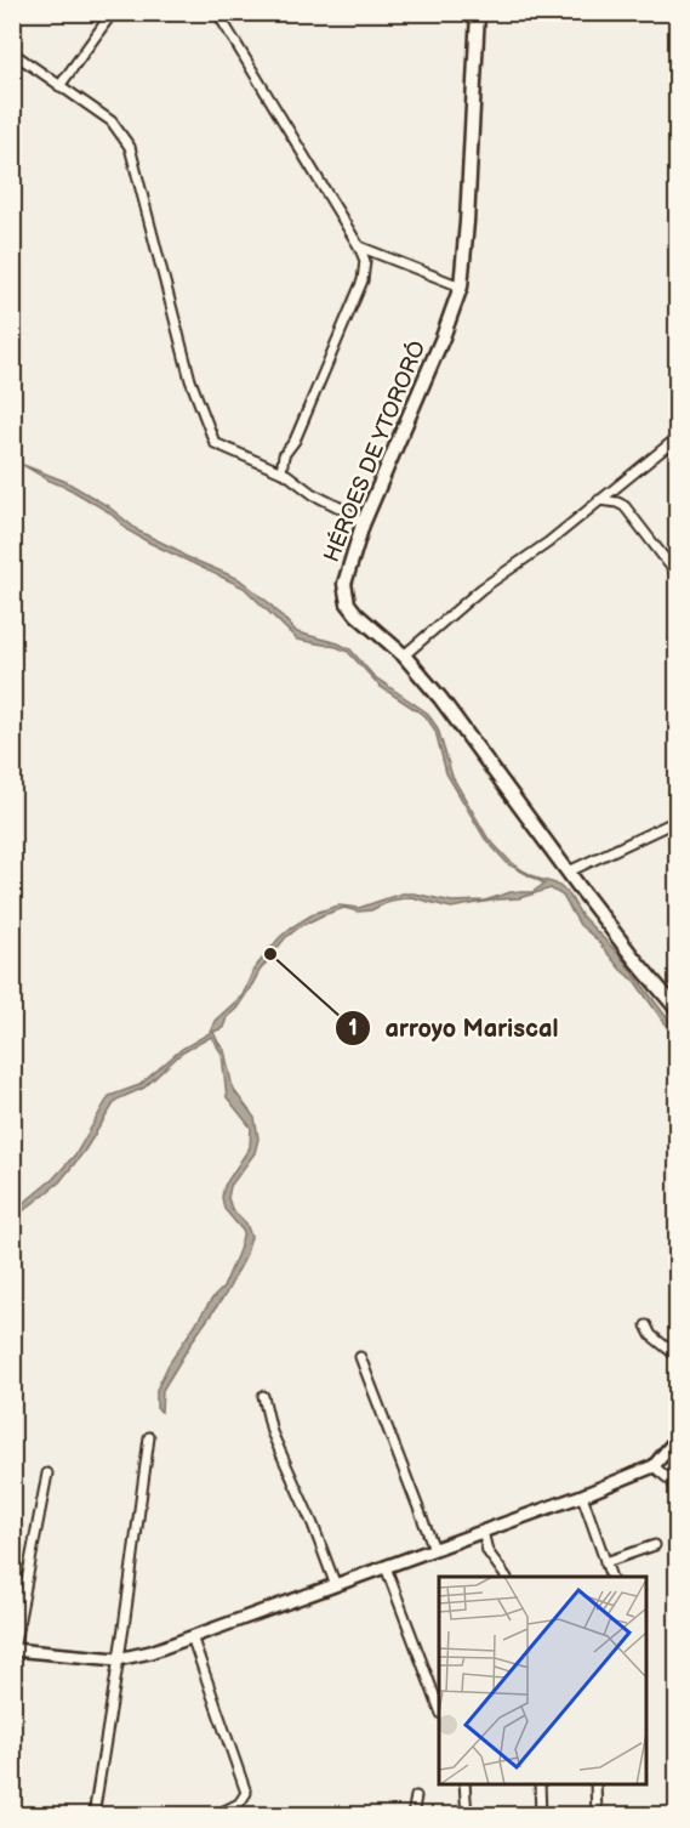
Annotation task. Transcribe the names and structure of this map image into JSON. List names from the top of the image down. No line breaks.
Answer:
{"streets":{"main road":["HÉROES DE YTORORÓ"]},"places":["arroyo Mariscal"]}
